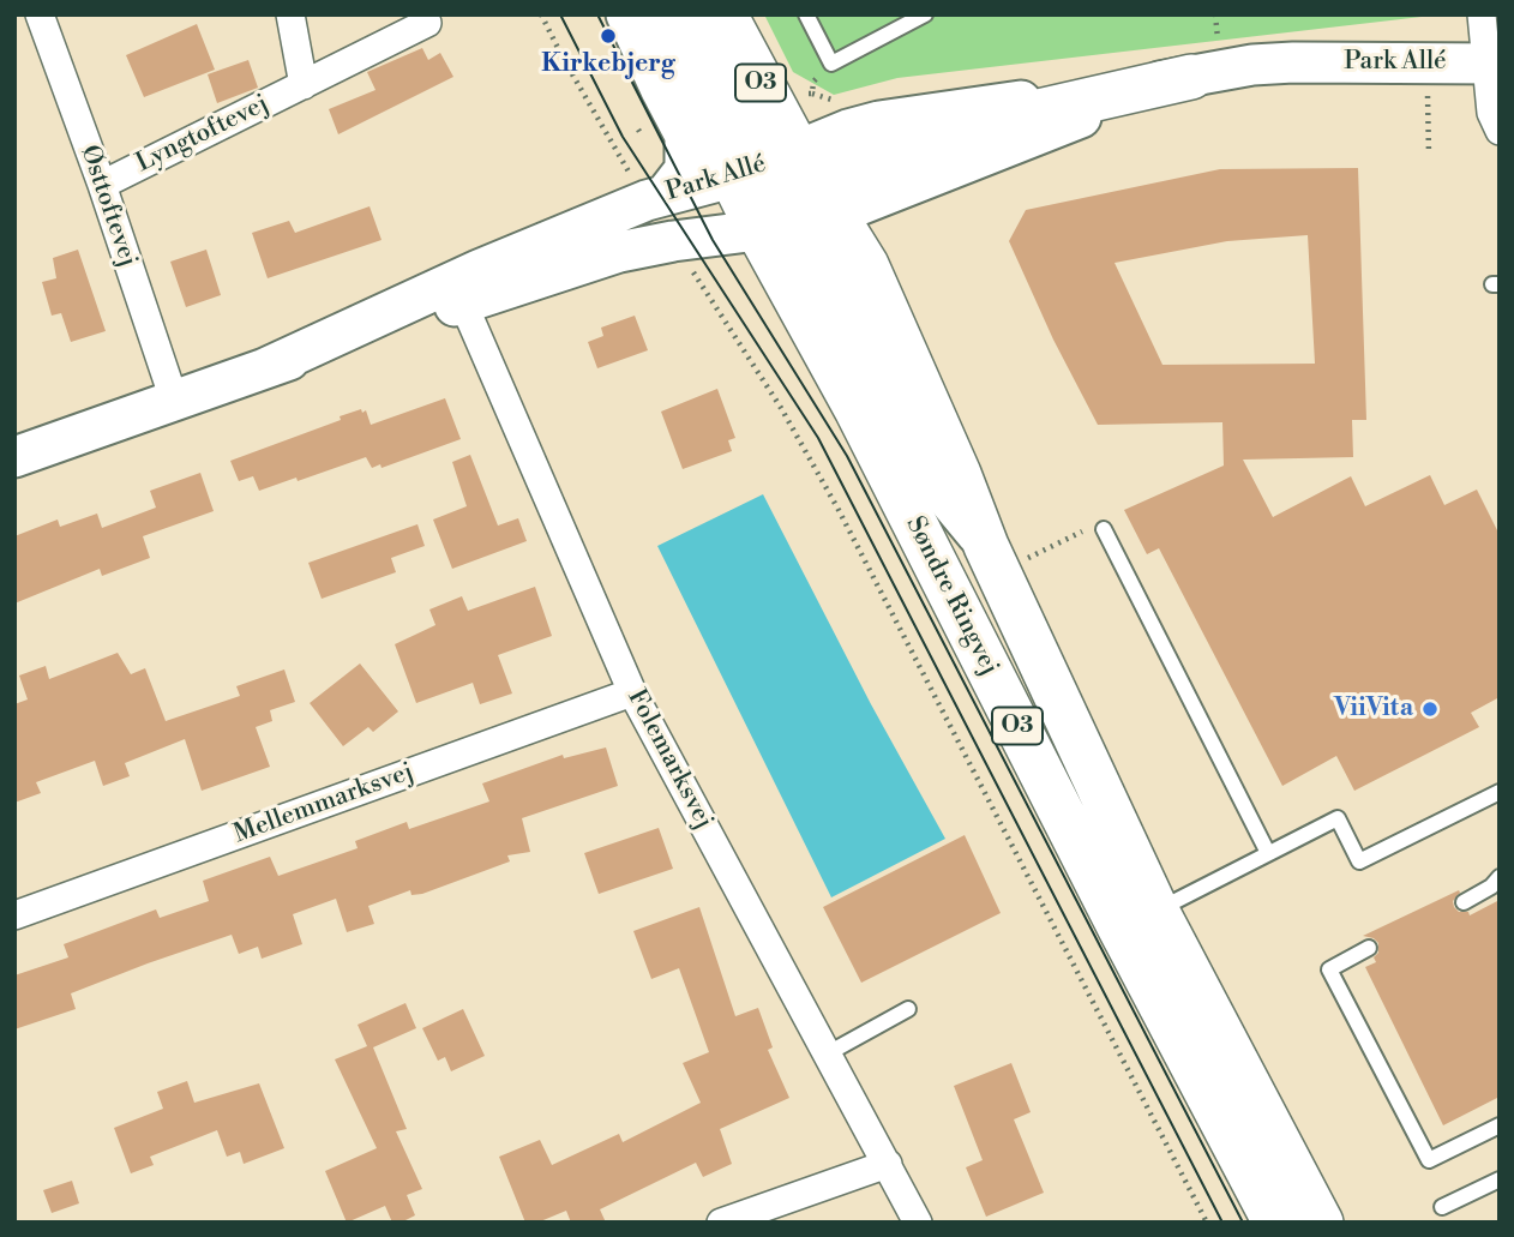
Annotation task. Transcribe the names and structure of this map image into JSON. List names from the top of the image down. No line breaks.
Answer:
{"streets":{"main road":["O3","Søndre Ringvej"],"street":["Park Allé","Lyngtoftevej","Østtoftevej","Folemarksvej","Mellemmarksvej"]},"crossings":[["Park Allé","Østtoftevej"],["Park Allé","Søndre Ringvej"],["Park Allé","Folemarksvej"],["Lyngtoftevej","Østtoftevej"],["Folemarksvej","Mellemmarksvej"]],"places":["Kirkebjerg","ViiVita"]}
